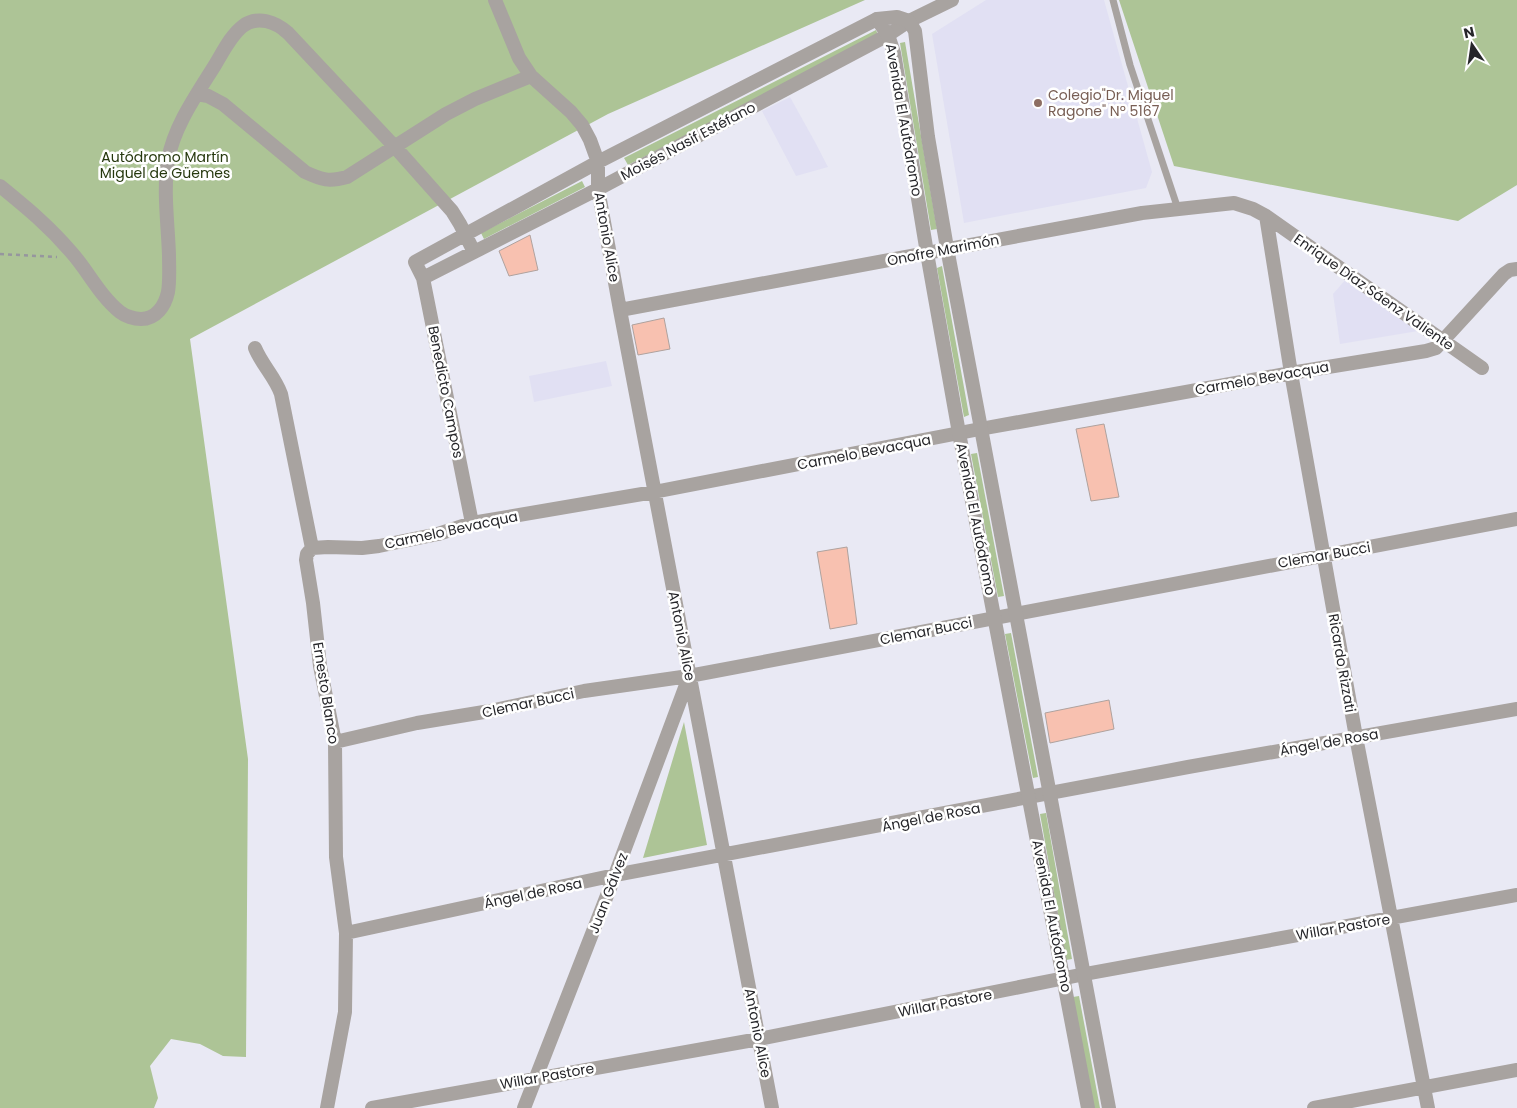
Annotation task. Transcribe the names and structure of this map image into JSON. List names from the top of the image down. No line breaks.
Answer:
{"streets":{"street":["Avenida El Autódromo","Moisés Nasif Estéfano","Antonio Alice","Onofre Marimón","Enrique Díaz Sáenz Valiente","Carmelo Bevacqua","Benedicto Campos","Clemar Bucci","Ricardo Rizzati","Ernesto Blanco","Ángel de Rosa","Juan Gálvez","Willar Pastore"]},"crossings":[["Avenida El Autódromo","Moisés Nasif Estéfano"],["Avenida El Autódromo","Onofre Marimón"],["Avenida El Autódromo","Carmelo Bevacqua"],["Avenida El Autódromo","Clemar Bucci"],["Avenida El Autódromo","Ángel de Rosa"],["Avenida El Autódromo","Willar Pastore"],["Moisés Nasif Estéfano","Antonio Alice"],["Moisés Nasif Estéfano","Benedicto Campos"],["Antonio Alice","Onofre Marimón"],["Antonio Alice","Carmelo Bevacqua"],["Antonio Alice","Clemar Bucci"],["Antonio Alice","Ángel de Rosa"],["Antonio Alice","Juan Gálvez"],["Antonio Alice","Willar Pastore"],["Onofre Marimón","Enrique Díaz Sáenz Valiente"],["Onofre Marimón","Ricardo Rizzati"],["Enrique Díaz Sáenz Valiente","Carmelo Bevacqua"],["Enrique Díaz Sáenz Valiente","Ricardo Rizzati"],["Carmelo Bevacqua","Benedicto Campos"],["Carmelo Bevacqua","Ricardo Rizzati"],["Carmelo Bevacqua","Ernesto Blanco"],["Clemar Bucci","Ricardo Rizzati"],["Clemar Bucci","Ernesto Blanco"],["Clemar Bucci","Juan Gálvez"],["Ricardo Rizzati","Ángel de Rosa"],["Ricardo Rizzati","Willar Pastore"],["Ernesto Blanco","Ángel de Rosa"],["Ángel de Rosa","Juan Gálvez"],["Juan Gálvez","Willar Pastore"]],"parks":["Autódromo Martín Miguel de Güemes"],"places":["Colegio\"Dr. Miguel Ragone\" Nº 5167"],"north":"top"}
